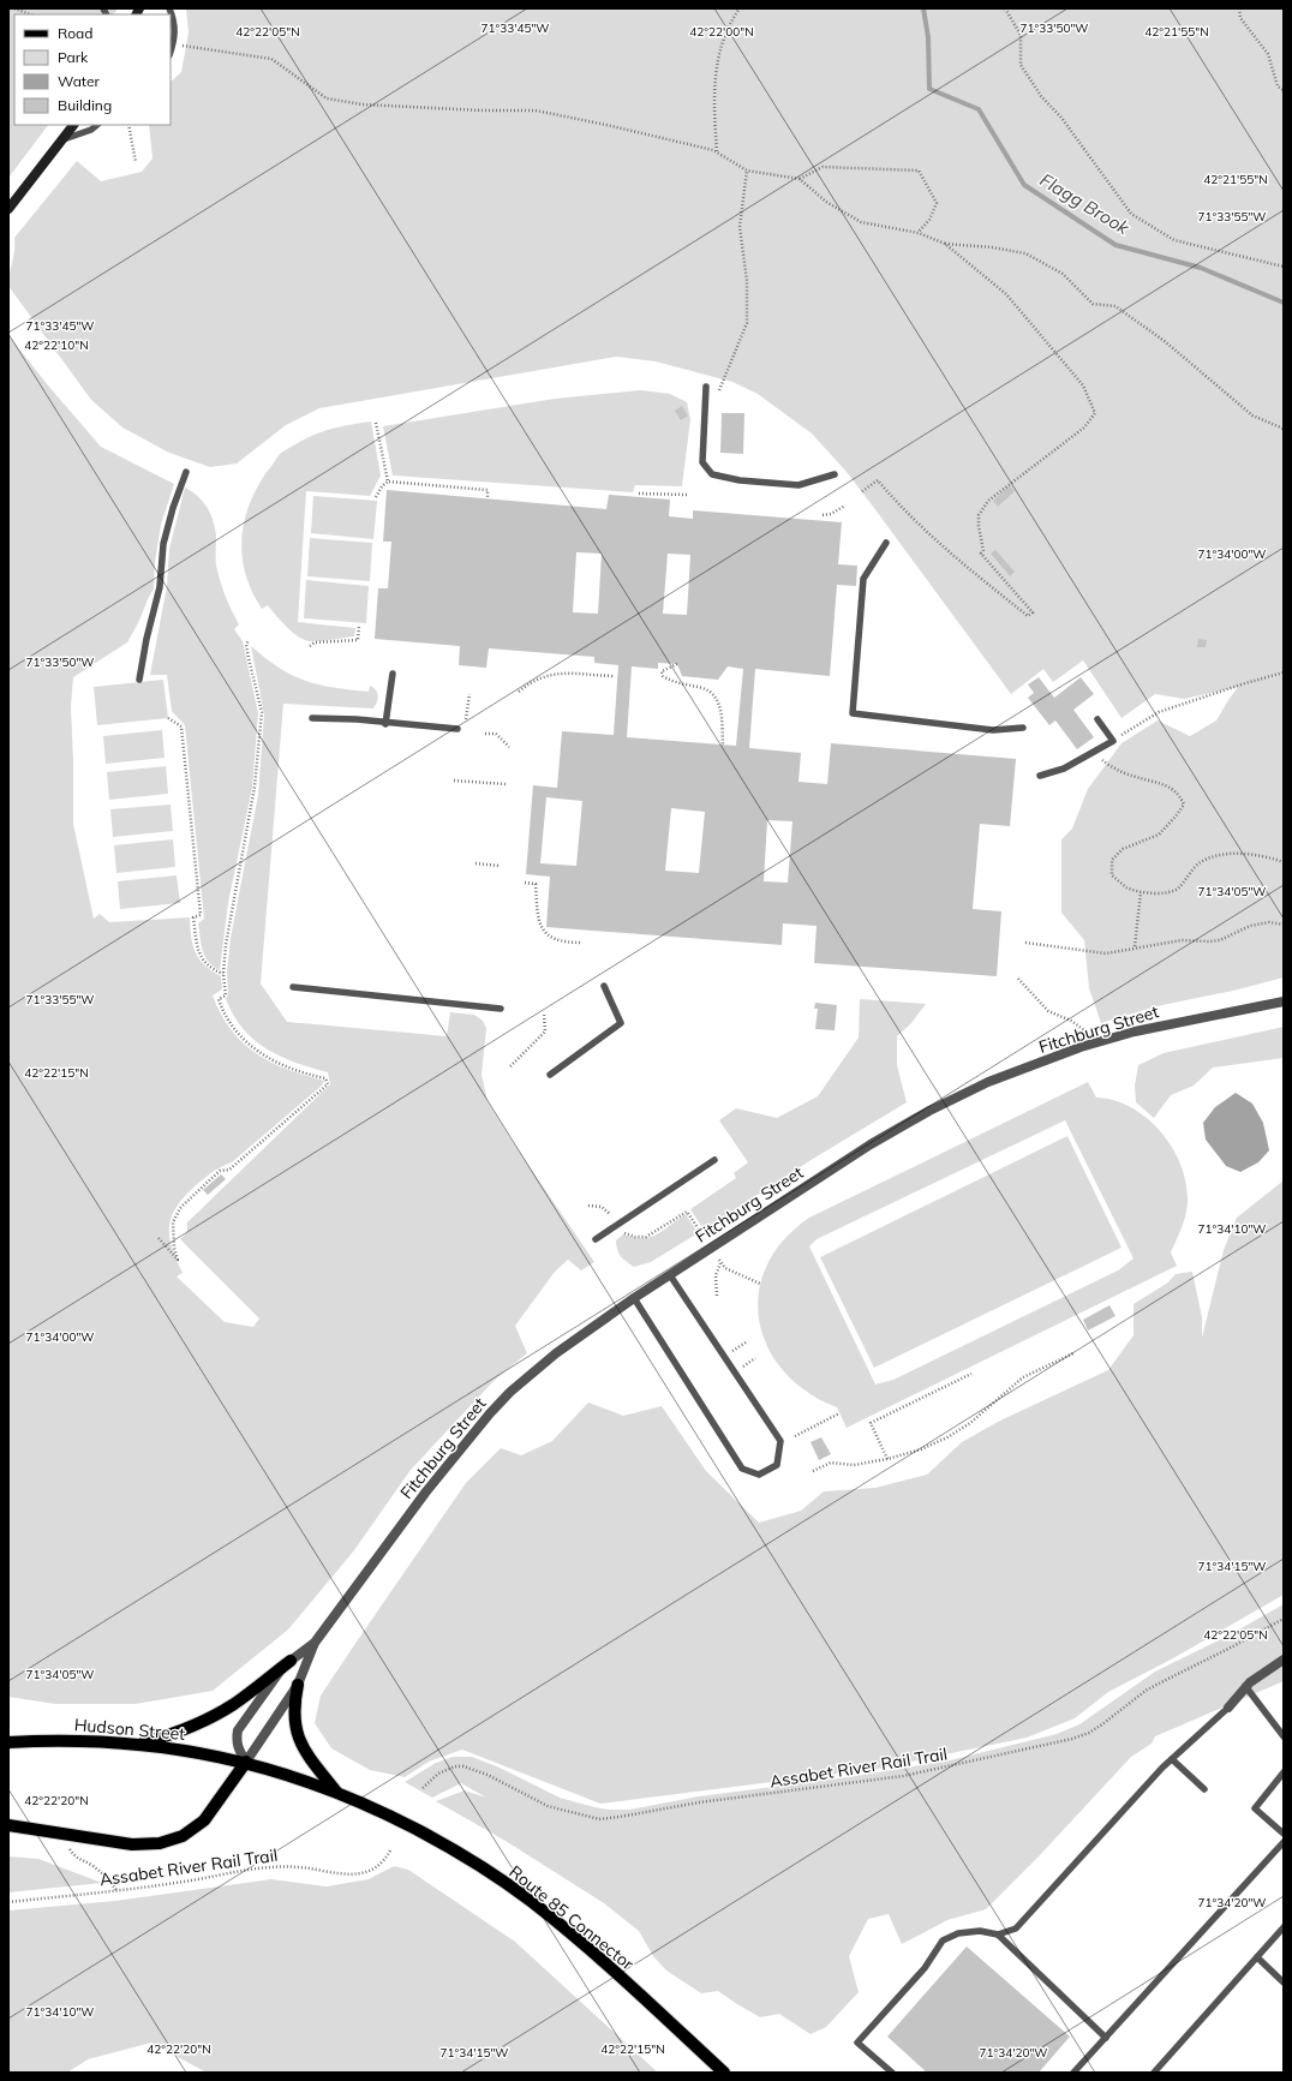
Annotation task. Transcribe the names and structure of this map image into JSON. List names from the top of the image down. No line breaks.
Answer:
{"streets":{"main road":["Hudson Street","Route 85 Connector"],"street":["Fitchburg Street"],"path":["Assabet River Rail Trail"]},"crossings":[["Hudson Street","Route 85 Connector"]],"water":["Flagg Brook"],"legend":["Road","Park","Water","Building"],"coordinates":["71°33'45\"W","71°33'50\"W","42°22'05\"N","42°21'55\"N","42°22'00\"N","71°33'55\"W","42°22'10\"N","71°34'00\"W","71°34'05\"W","42°22'15\"N","71°34'10\"W","71°34'15\"W","42°22'20\"N","71°34'20\"W"]}
